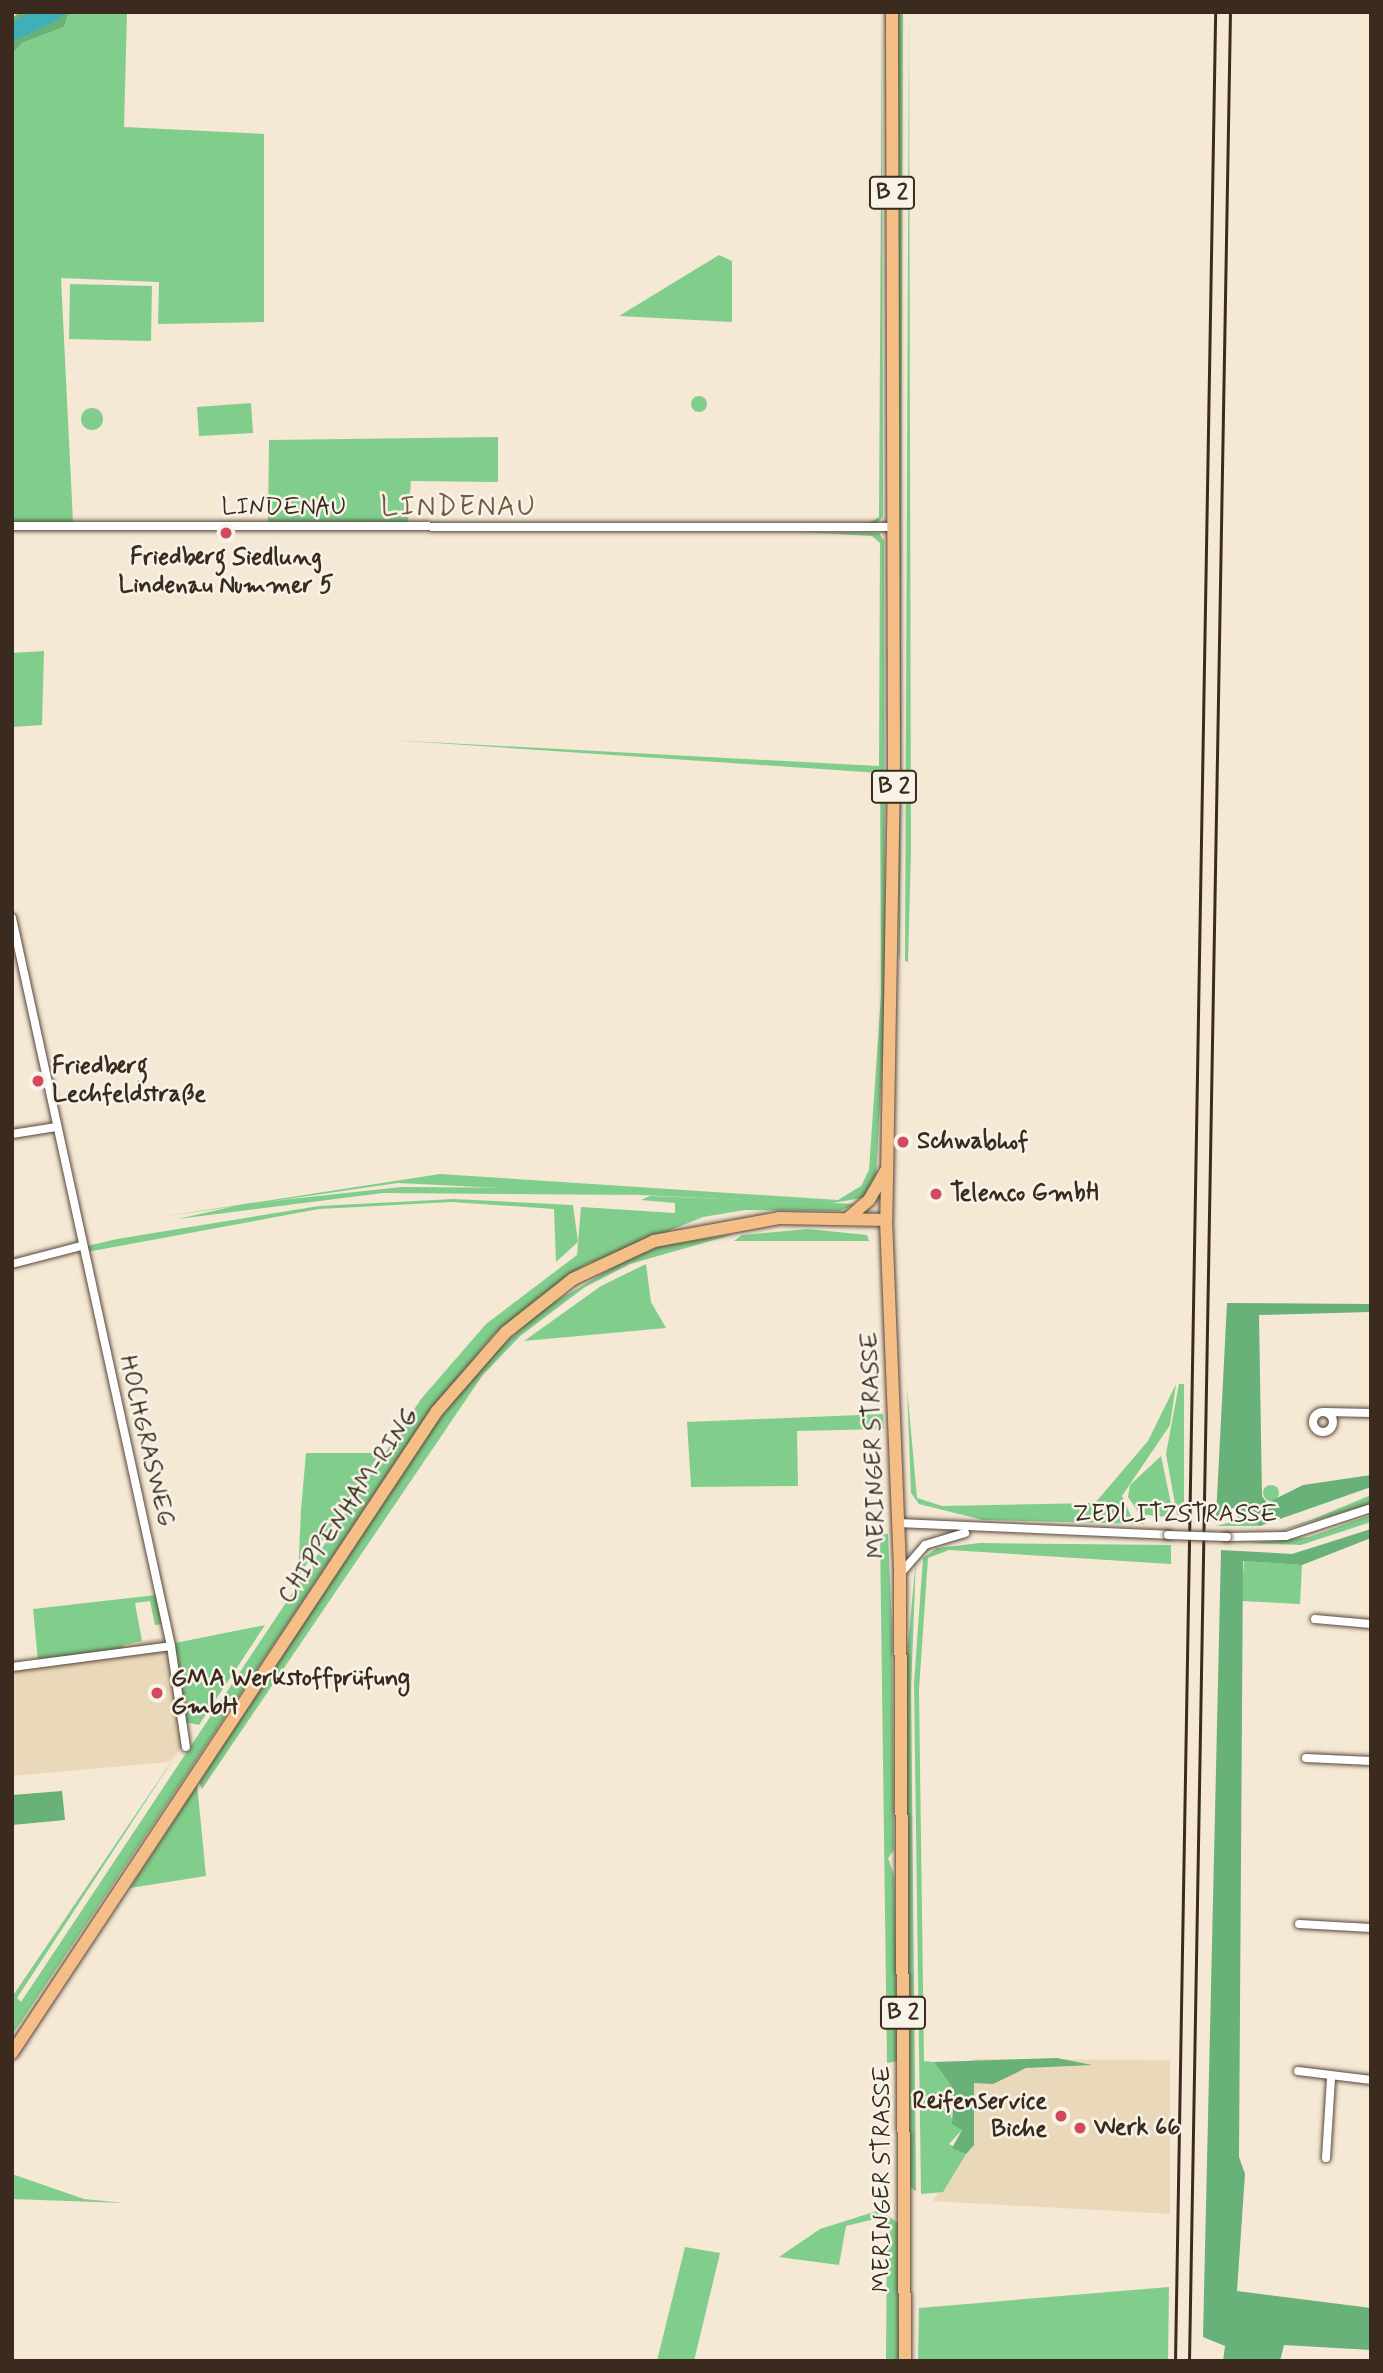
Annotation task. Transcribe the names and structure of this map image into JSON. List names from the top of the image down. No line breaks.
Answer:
{"streets":{"main road":["B 2","MERINGER STRASSE","CHIPPENHAM-RING"],"street":["LINDENAU","HOCHGRASWEG","ZEDLITZSTRASSE"]},"crossings":[["B 2","LINDENAU"],["B 2","MERINGER STRASSE"],["LINDENAU","MERINGER STRASSE"],["MERINGER STRASSE","CHIPPENHAM-RING"],["MERINGER STRASSE","ZEDLITZSTRASSE"]],"districts":["LINDENAU"],"places":["Friedberg Siedlung Lindenau Nummer 5","Friedberg Lechfeldstraße","Schwabhof","Telenco GmbH","GMA Werkstoffprüfung GmbH","Reifenservice Biche","Werk 66"]}
